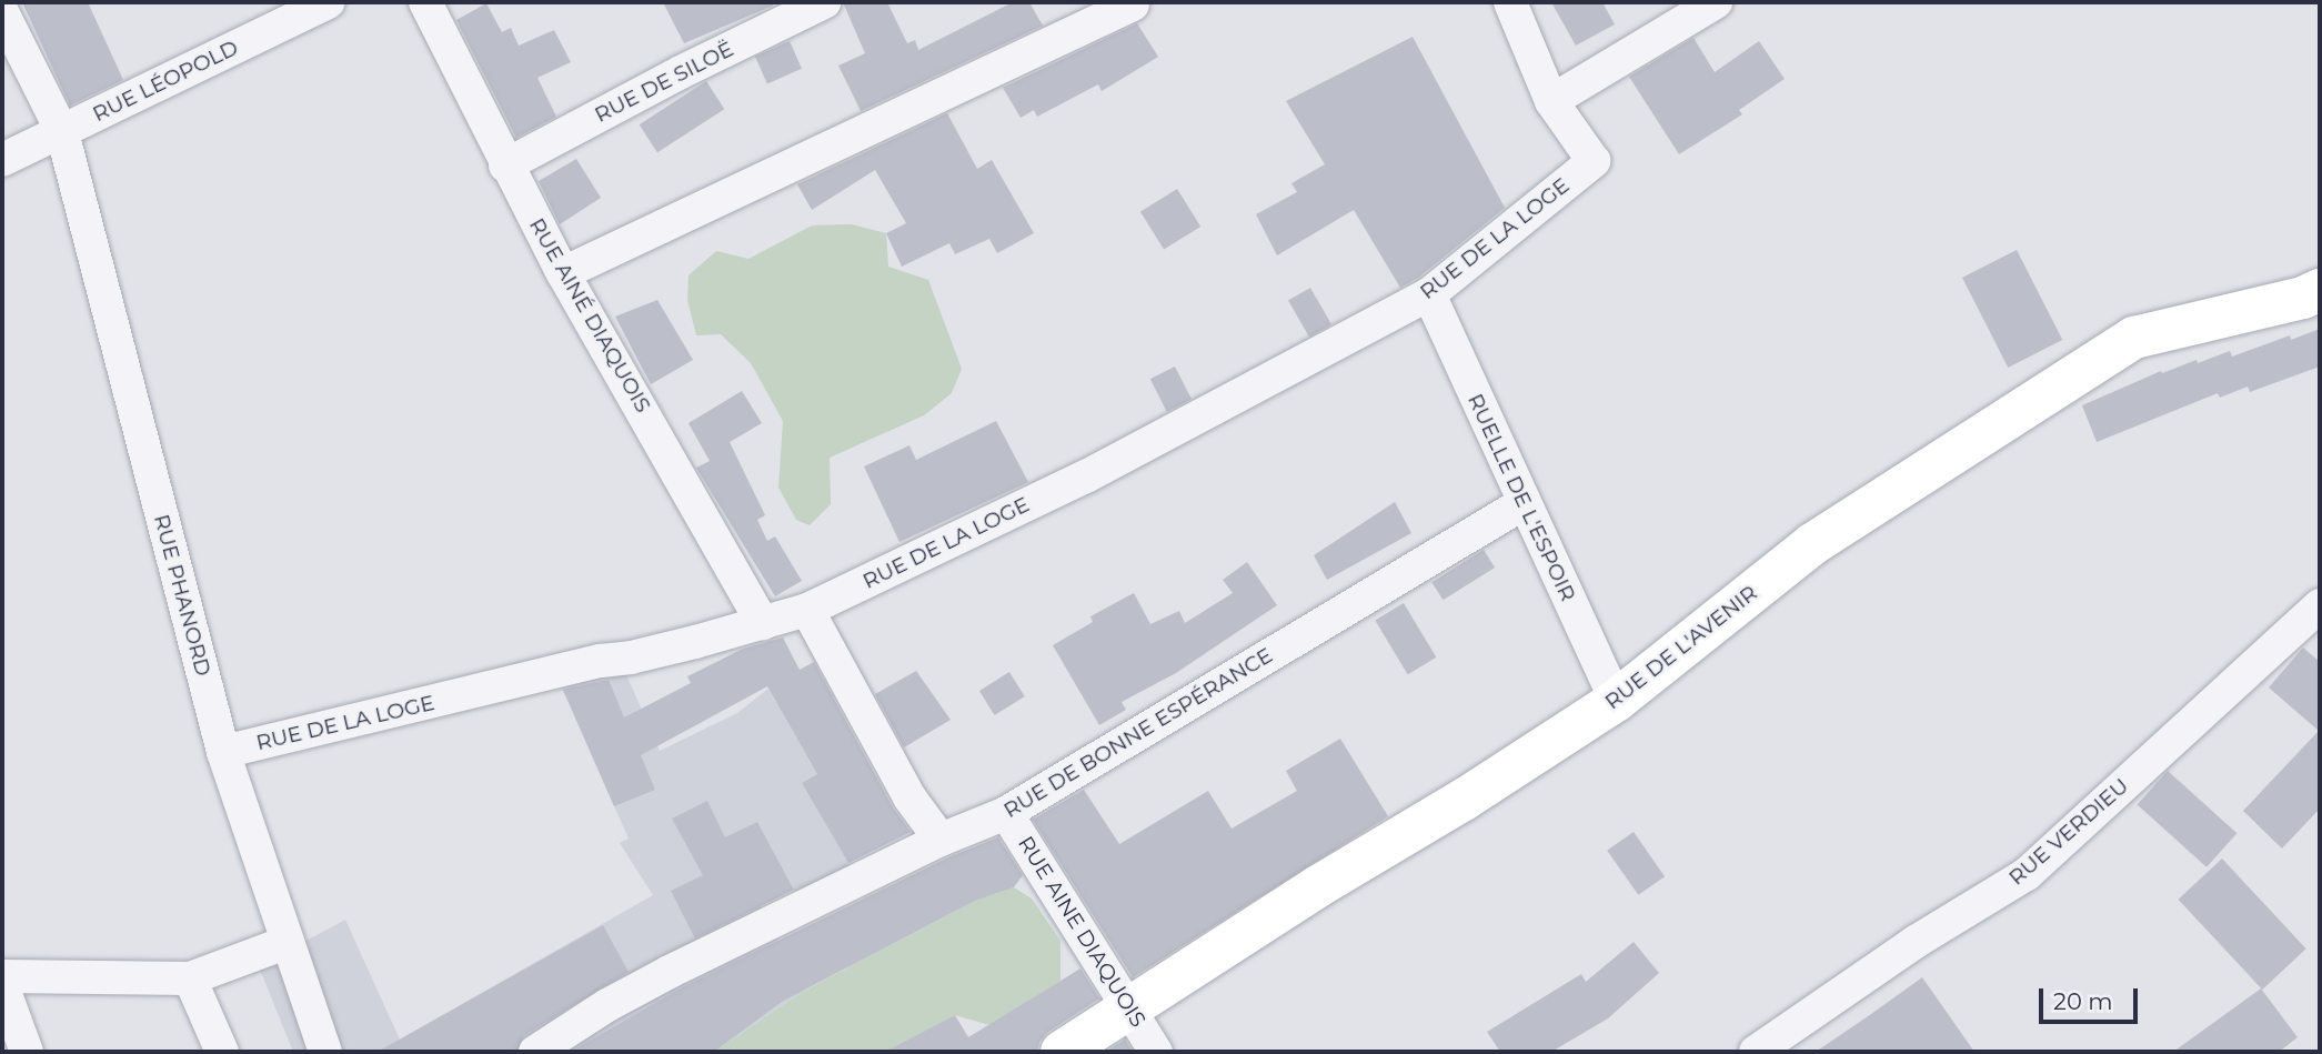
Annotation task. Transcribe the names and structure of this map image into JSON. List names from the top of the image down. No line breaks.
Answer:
{"streets":{"main road":["RUE DE L'AVENIR"],"street":["RUE LÉOPOLD","RUE DE SILOË","RUE DE LA LOGE","RUE AINÉ DIAQUOIS","RUELLE DE L'ESPOIR","RUE PHANORD","RUE DE BONNE ESPÉRANCE","RUE VERDIEU","RUE AINE DIAQUOIS"]},"crossings":[["RUE LÉOPOLD","RUE PHANORD"],["RUE DE SILOË","RUE AINÉ DIAQUOIS"],["RUE DE LA LOGE","RUE AINÉ DIAQUOIS"],["RUE DE LA LOGE","RUELLE DE L'ESPOIR"],["RUE DE LA LOGE","RUE PHANORD"],["RUELLE DE L'ESPOIR","RUE DE L'AVENIR"],["RUELLE DE L'ESPOIR","RUE DE BONNE ESPÉRANCE"],["RUE DE L'AVENIR","RUE AINE DIAQUOIS"],["RUE DE BONNE ESPÉRANCE","RUE AINE DIAQUOIS"]],"scale_bar":"20 m"}
